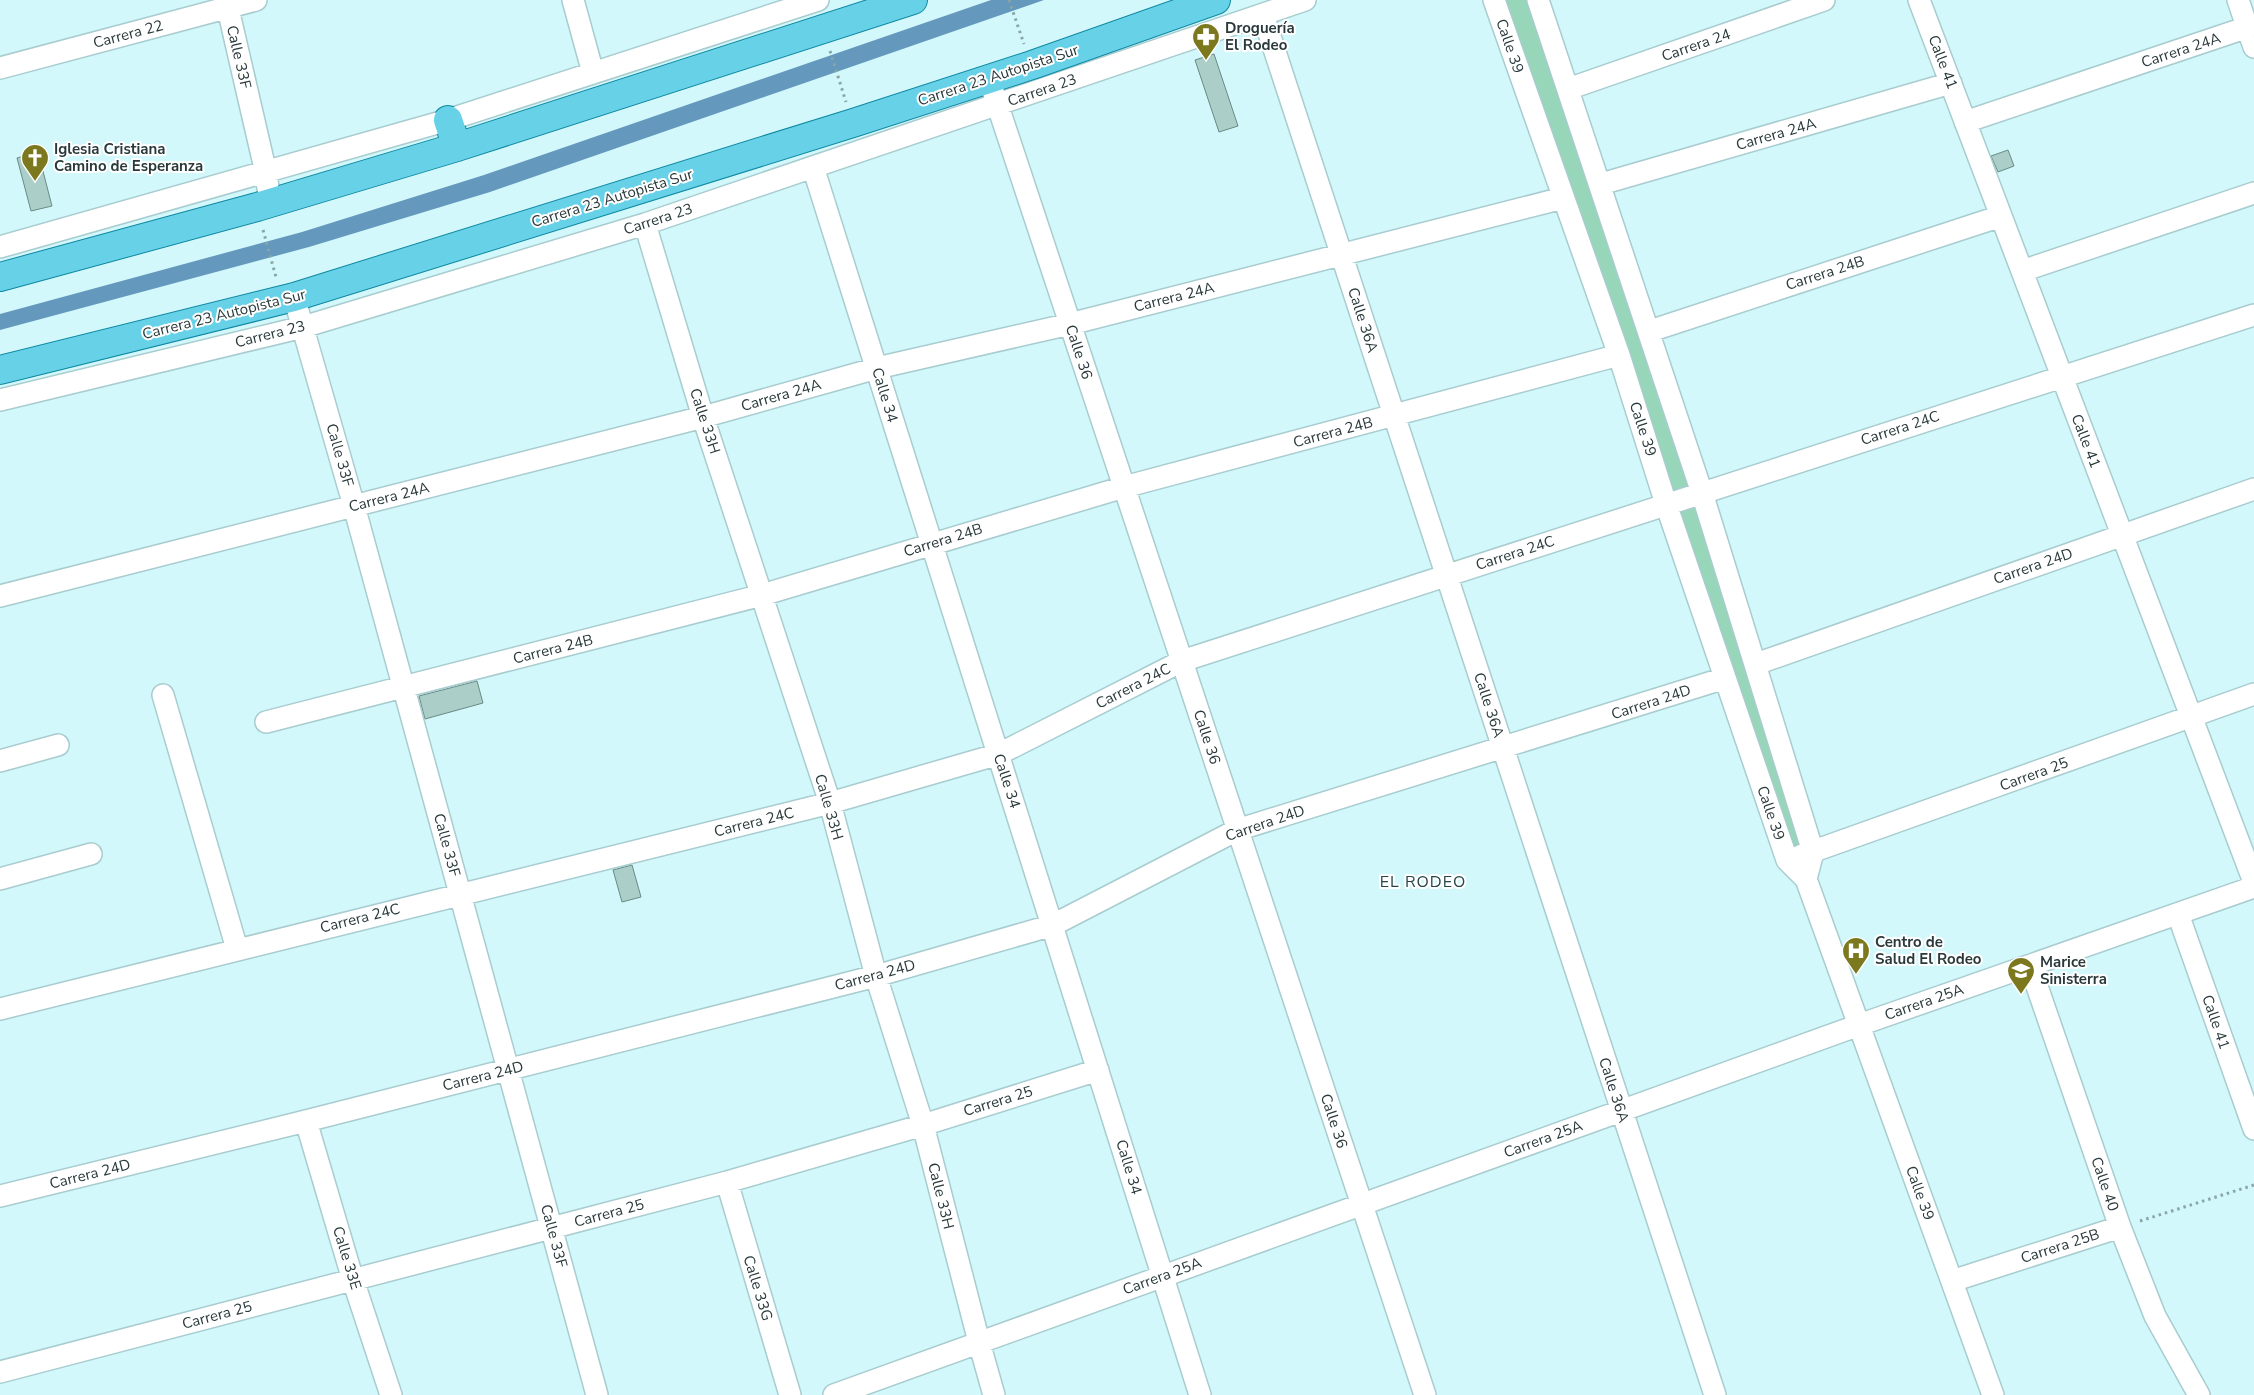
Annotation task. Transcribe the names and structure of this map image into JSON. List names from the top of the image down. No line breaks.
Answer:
{"streets":{"main road":["Carrera 23 Autopista Sur"],"street":["Carrera 22","Carrera 24","Calle 39","Carrera 24A","Calle 33F","Calle 41","Carrera 23","Carrera 24B","Calle 36A","Calle 36","Calle 34","Calle 33H","Carrera 24C","Carrera 24D","Carrera 25","Carrera 25A","Calle 40","Carrera 25B","Calle 33E","Calle 33G"]},"crossings":[["Carrera 22","Calle 33F"],["Carrera 24","Calle 39"],["Calle 39","Carrera 24A"],["Calle 39","Carrera 24B"],["Calle 39","Carrera 24C"],["Calle 39","Carrera 24D"],["Calle 39","Carrera 25"],["Calle 39","Carrera 25A"],["Calle 39","Carrera 25B"],["Carrera 24A","Calle 33F"],["Carrera 24A","Calle 41"],["Carrera 24A","Calle 36A"],["Carrera 24A","Calle 36"],["Carrera 24A","Calle 34"],["Carrera 24A","Calle 33H"],["Calle 33F","Carrera 23 Autopista Sur"],["Calle 33F","Carrera 23"],["Calle 33F","Carrera 24B"],["Calle 33F","Carrera 24C"],["Calle 33F","Carrera 24D"],["Calle 33F","Carrera 25"],["Calle 41","Carrera 24B"],["Calle 41","Carrera 24C"],["Calle 41","Carrera 24D"],["Calle 41","Carrera 25"],["Calle 41","Carrera 25A"],["Carrera 23 Autopista Sur","Calle 36"],["Carrera 23","Calle 36A"],["Carrera 23","Calle 36"],["Carrera 23","Calle 34"],["Carrera 23","Calle 33H"],["Carrera 24B","Calle 36A"],["Carrera 24B","Calle 36"],["Carrera 24B","Calle 34"],["Carrera 24B","Calle 33H"],["Calle 36A","Carrera 24C"],["Calle 36A","Carrera 24D"],["Calle 36A","Carrera 25A"],["Calle 36","Carrera 24C"],["Calle 36","Carrera 24D"],["Calle 36","Carrera 25A"],["Calle 34","Carrera 24C"],["Calle 34","Carrera 24D"],["Calle 34","Carrera 25"],["Calle 34","Carrera 25A"],["Calle 33H","Carrera 24C"],["Calle 33H","Carrera 24D"],["Calle 33H","Carrera 25"],["Calle 33H","Carrera 25A"],["Carrera 24D","Calle 33E"],["Carrera 25","Calle 33E"],["Carrera 25","Calle 33G"],["Carrera 25A","Calle 40"],["Calle 40","Carrera 25B"]],"districts":["EL RODEO"],"places":{"pharmacy":["Droguería El Rodeo"],"church":["Iglesia Cristiana Camino de Esperanza"],"hospital":["Centro de Salud El Rodeo"],"school or university":["Marice Sinisterra"]}}
